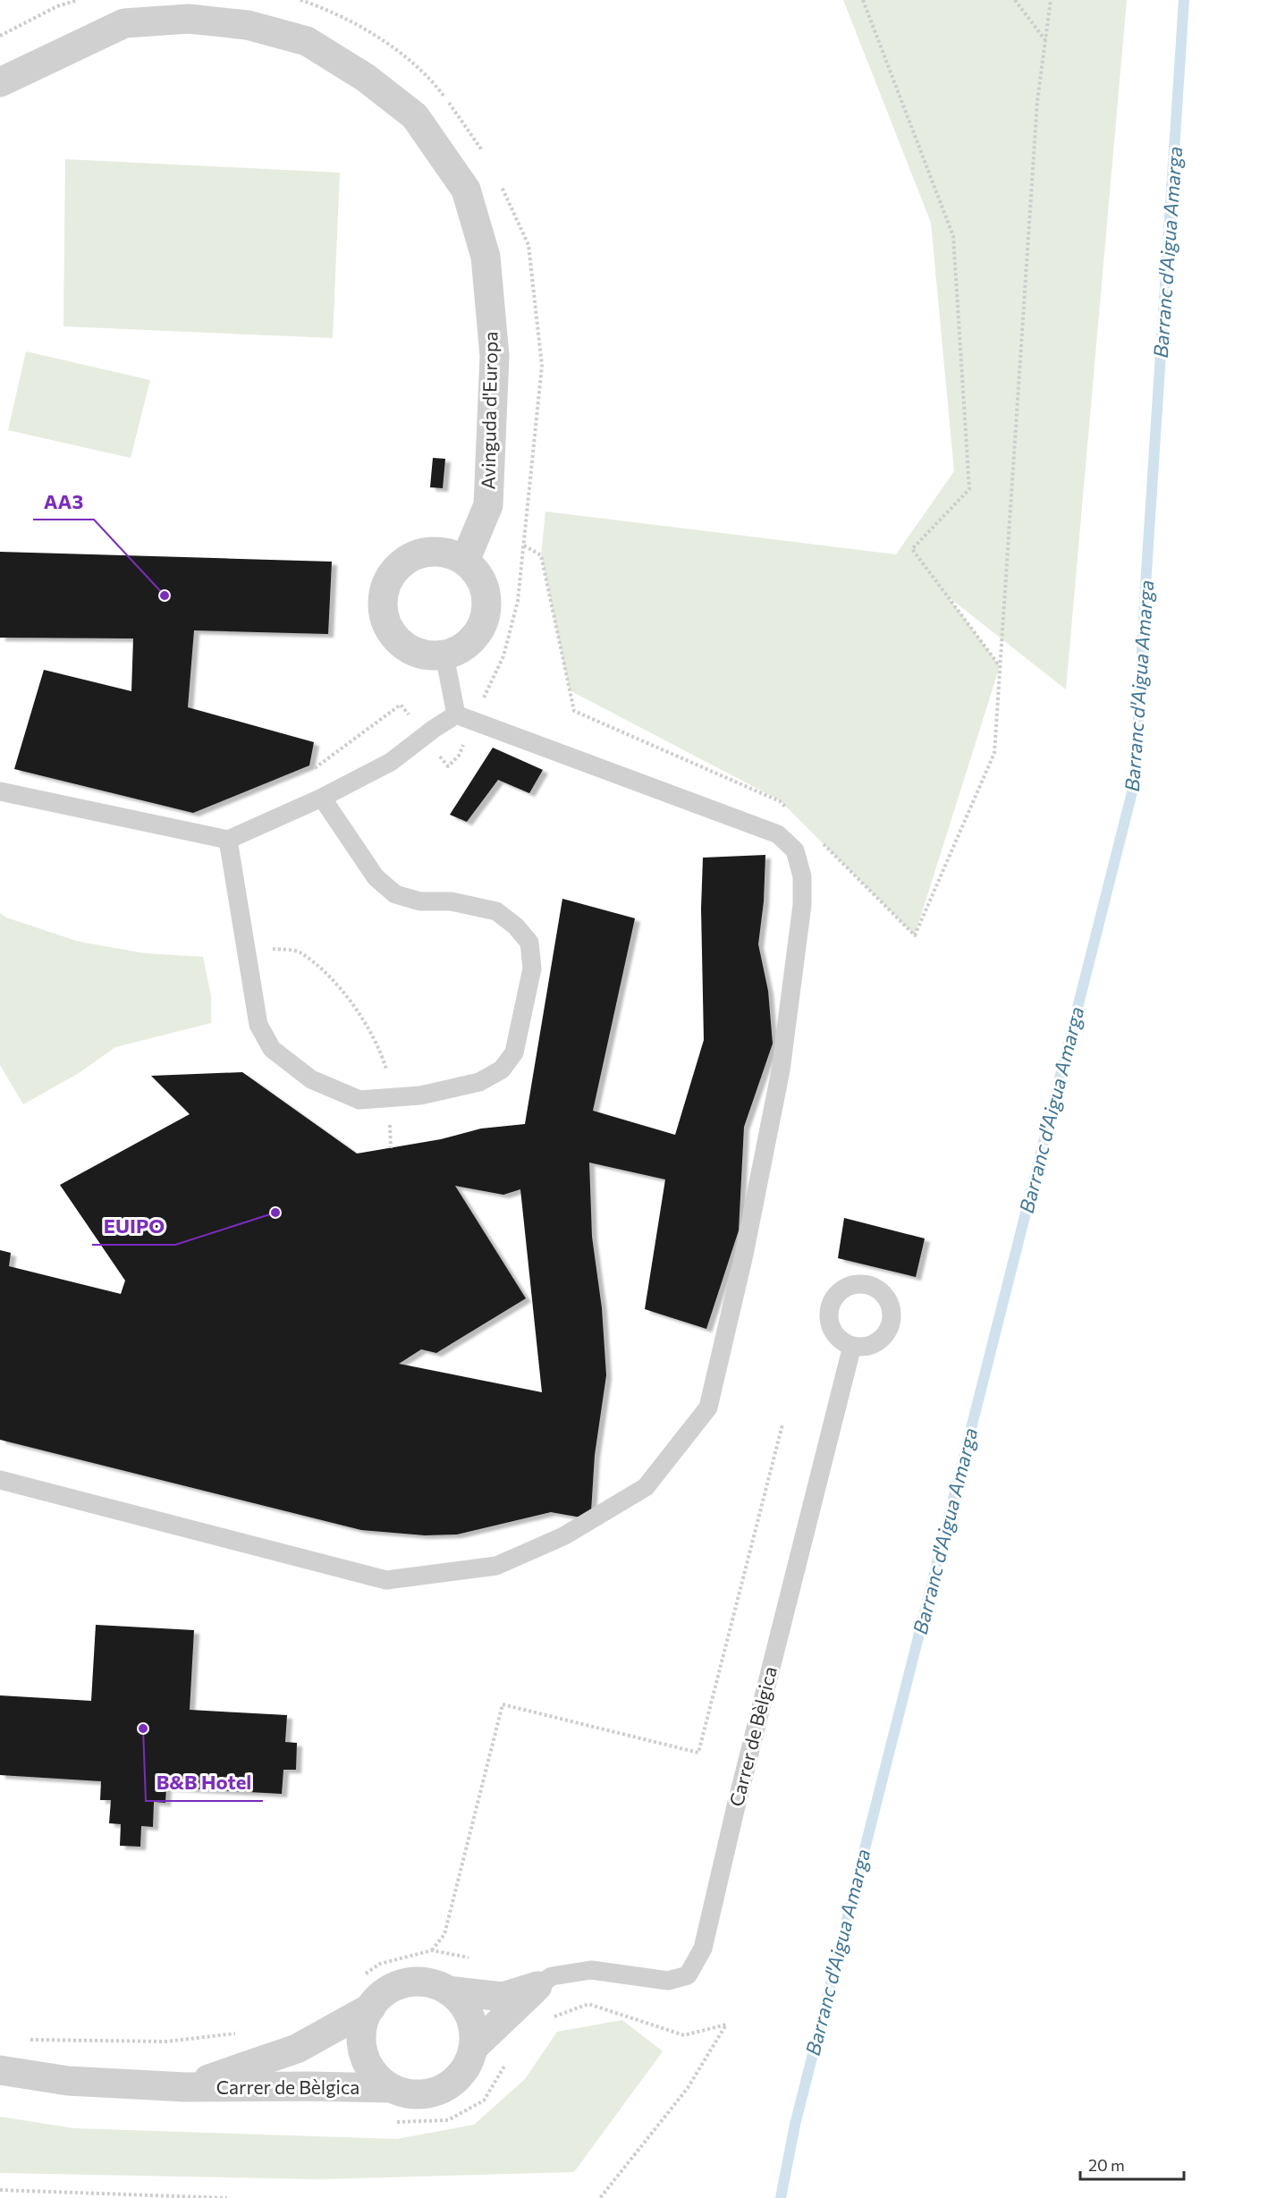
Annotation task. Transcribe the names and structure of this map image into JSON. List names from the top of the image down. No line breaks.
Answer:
{"streets":{"street":["Avinguda d'Europa","Carrer de Bèlgica"]},"water":["Barranc d'Aigua Amarga"],"places":["AA3","EUIPO","B&B Hotel"],"scale_bar":"20 m"}
